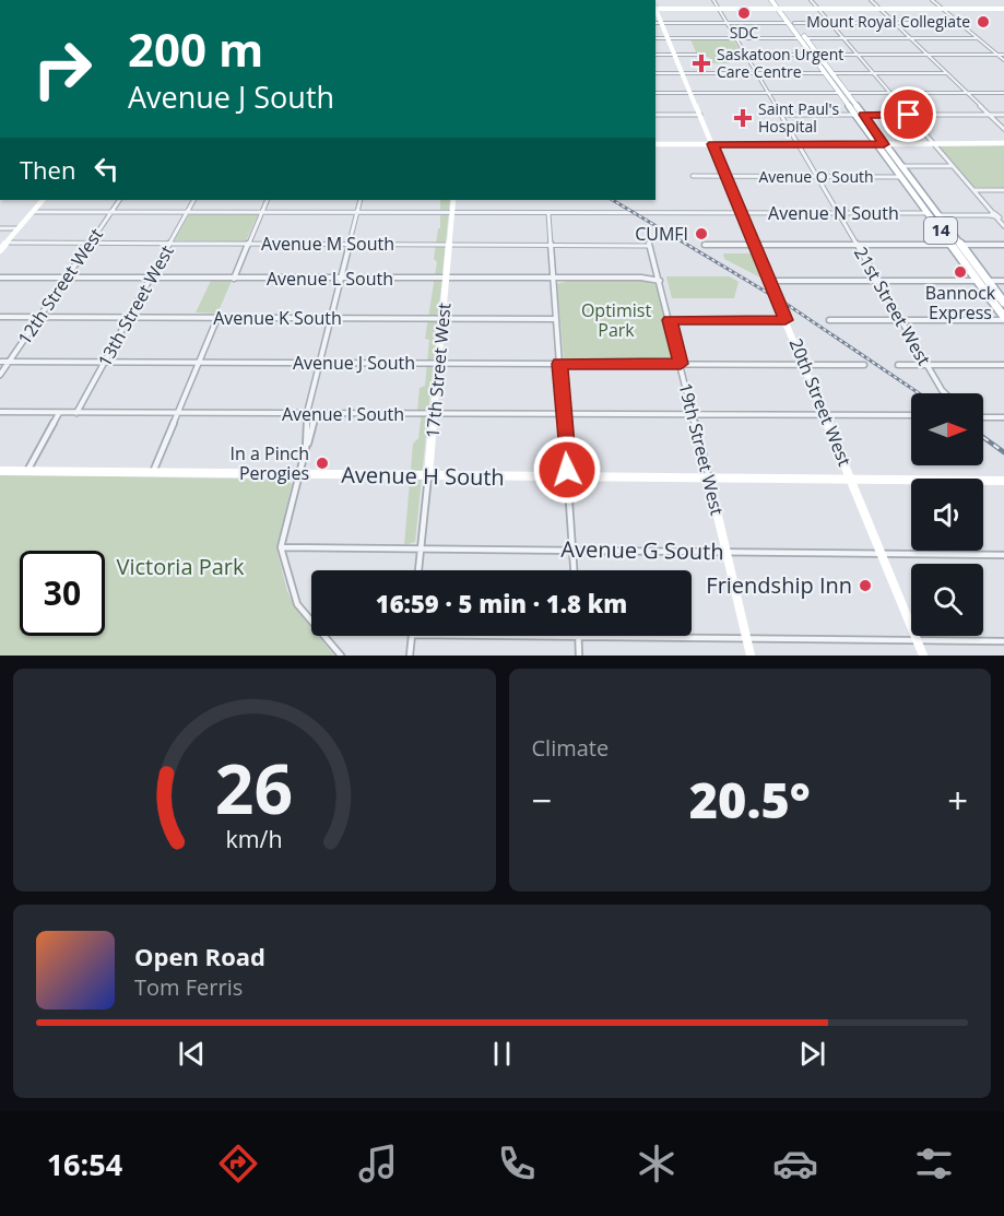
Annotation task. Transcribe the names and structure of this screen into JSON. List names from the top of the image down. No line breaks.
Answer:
{"streets":{"main road":["14","17th Street West","20th Street West","19th Street West","Avenue H South"],"street":["Avenue O South","Avenue N South","Avenue M South","Avenue L South","12th Street West","13th Street West","21st Street West","Avenue K South","Avenue J South","Avenue I South","Avenue G South"]},"crossings":[["Avenue O South","14"],["Avenue O South","21st Street West"],["Avenue O South","20th Street West"],["Avenue N South","14"],["Avenue N South","12th Street West"],["Avenue N South","13th Street West"],["Avenue N South","21st Street West"],["Avenue N South","17th Street West"],["Avenue N South","20th Street West"],["Avenue M South","12th Street West"],["Avenue M South","13th Street West"],["Avenue M South","17th Street West"],["Avenue M South","19th Street West"],["Avenue L South","12th Street West"],["Avenue L South","13th Street West"],["Avenue L South","17th Street West"],["Avenue L South","19th Street West"],["12th Street West","Avenue K South"],["12th Street West","Avenue J South"],["13th Street West","Avenue K South"],["13th Street West","Avenue J South"],["13th Street West","Avenue I South"],["Avenue K South","17th Street West"],["Avenue J South","17th Street West"],["Avenue J South","20th Street West"],["Avenue J South","19th Street West"],["17th Street West","Avenue I South"],["17th Street West","Avenue H South"],["17th Street West","Avenue G South"],["20th Street West","Avenue I South"],["20th Street West","Avenue H South"],["20th Street West","Avenue G South"],["Avenue I South","19th Street West"],["19th Street West","Avenue H South"],["19th Street West","Avenue G South"]],"parks":["Optimist Park","Victoria Park"],"places":{"other":["SDC","Mount Royal Collegiate","CUMFI","Bannock Express","In a Pinch Perogies","Friendship Inn"],"health":["Saskatoon Urgent Care Centre","Saint Paul's Hospital"]},"north":"right","page":{"turn":["200 m","Avenue J South"],"then":"Then","limit":"30","trip":"16:59 · 5 min · 1.8 km","tile":"Climate","heat":["−","20.5°","+"],"song":["Open Road","Tom Ferris"],"tabs":"16:54","gauge":["26","km/h"]}}
